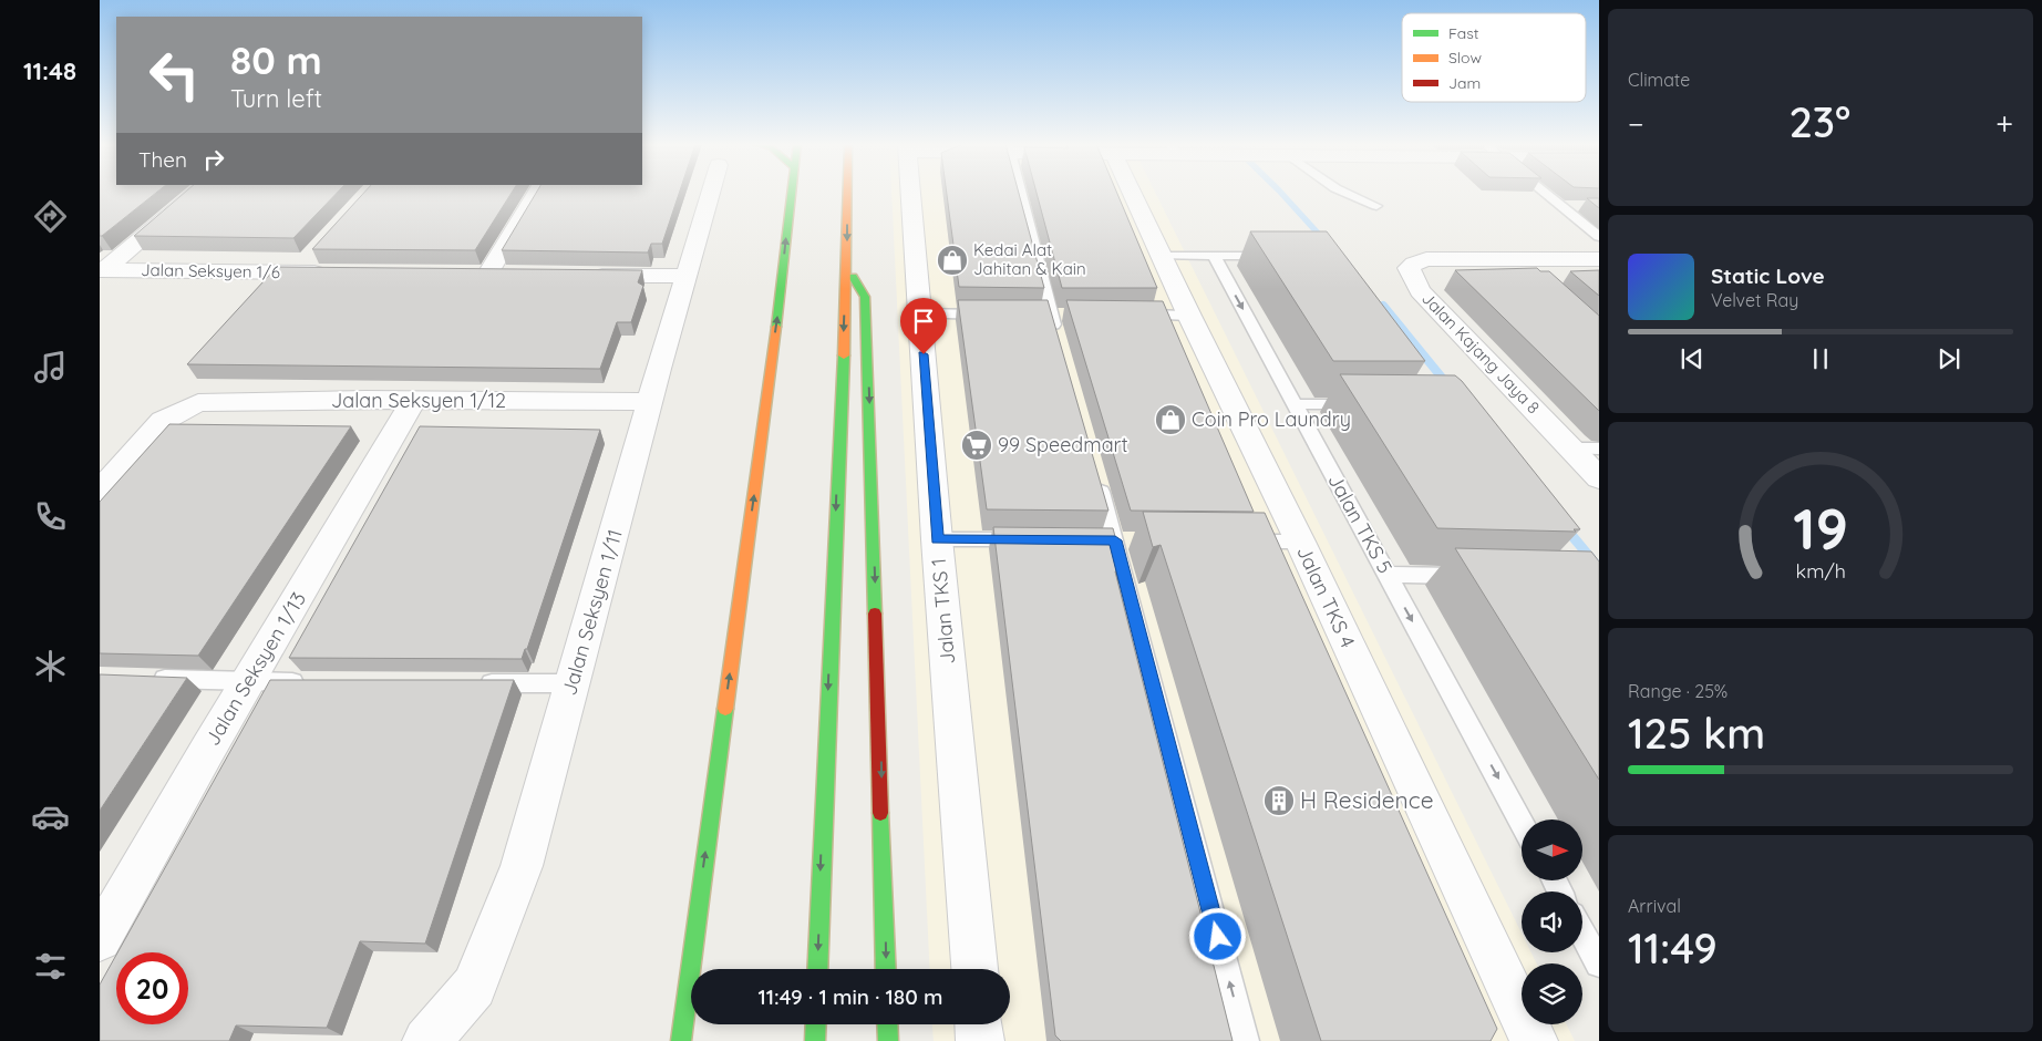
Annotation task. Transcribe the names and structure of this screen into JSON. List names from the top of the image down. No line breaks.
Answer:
{"streets":{"street":["Jalan Seksyen 1/6","Jalan Kajang Jaya 8","Jalan Seksyen 1/12","Jalan TKS 4","Jalan TKS 1","Jalan Seksyen 1/11","Jalan Seksyen 1/13"],"lane":["Jalan TKS 5"]},"crossings":[["Jalan Seksyen 1/12","Jalan Seksyen 1/11"],["Jalan Seksyen 1/12","Jalan Seksyen 1/13"]],"one_way":["Jalan TKS 5"],"places":{"shop":["Kedai Alat Jahitan & Kain","Coin Pro Laundry"],"supermarket":["99 Speedmart"],"building":["H Residence"]},"legend":["Fast","Slow","Jam"],"north":"right","page":{"tabs":"11:48","tile":["Climate",["Range · 25%","125 km"],["Arrival","11:49"]],"turn":["80 m","Turn left"],"heat":["−","23°","+"],"then":"Then","song":["Static Love","Velvet Ray"],"limit":"20","trip":"11:49 · 1 min · 180 m","gauge":["19","km/h"]}}
